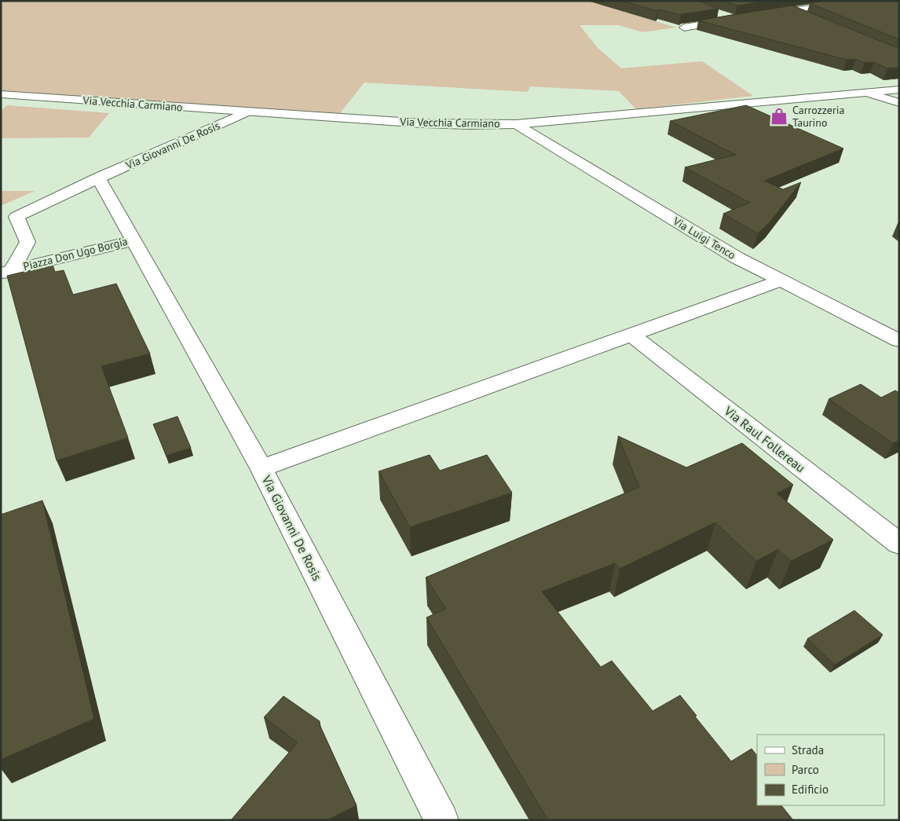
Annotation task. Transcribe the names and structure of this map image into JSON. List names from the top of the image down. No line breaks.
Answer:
{"streets":{"street":["Via Vecchia Carmiano","Via Giovanni De Rosis","Via Luigi Tenco","Piazza Don Ugo Borgia","Via Raul Follereau"]},"crossings":[["Via Vecchia Carmiano","Via Giovanni De Rosis"],["Via Vecchia Carmiano","Via Luigi Tenco"],["Via Giovanni De Rosis","Piazza Don Ugo Borgia"]],"places":{"shop":["Carrozzeria Taurino"]},"legend":["Strada","Parco","Edificio"]}
